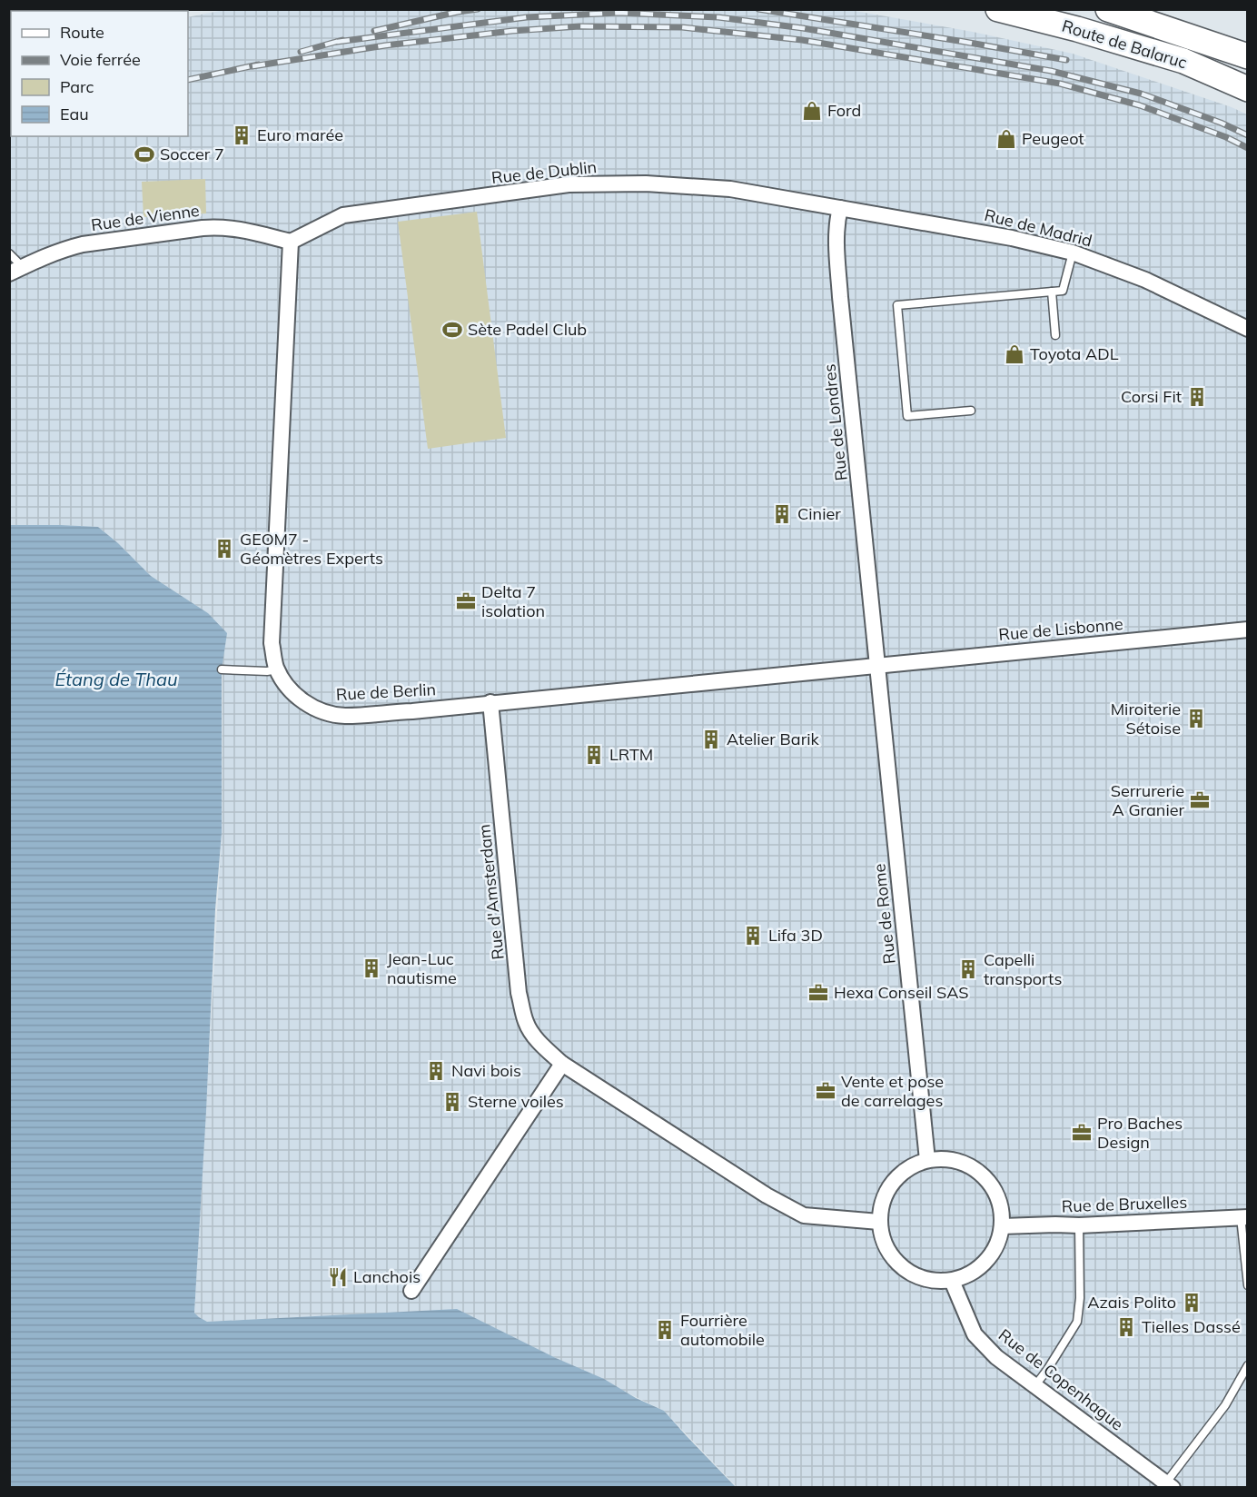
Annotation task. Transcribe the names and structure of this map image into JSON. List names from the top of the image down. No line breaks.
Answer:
{"streets":{"main road":["Route de Balaruc"],"street":["Rue de Dublin","Rue de Vienne","Rue de Madrid","Rue de Londres","Rue de Lisbonne","Rue de Berlin","Rue d'Amsterdam","Rue de Rome","Rue de Bruxelles","Rue de Copenhague"]},"crossings":[["Rue de Dublin","Rue de Vienne"],["Rue de Dublin","Rue de Madrid"],["Rue de Dublin","Rue de Londres"],["Rue de Dublin","Rue de Berlin"],["Rue de Vienne","Rue de Berlin"],["Rue de Madrid","Rue de Londres"],["Rue de Londres","Rue de Lisbonne"],["Rue de Londres","Rue de Berlin"],["Rue de Londres","Rue de Rome"],["Rue de Lisbonne","Rue de Berlin"],["Rue de Lisbonne","Rue de Rome"],["Rue de Berlin","Rue d'Amsterdam"],["Rue de Berlin","Rue de Rome"],["Rue d'Amsterdam","Rue de Rome"],["Rue d'Amsterdam","Rue de Bruxelles"],["Rue d'Amsterdam","Rue de Copenhague"],["Rue de Rome","Rue de Bruxelles"],["Rue de Rome","Rue de Copenhague"],["Rue de Bruxelles","Rue de Copenhague"]],"water":["Étang de Thau"],"places":{"shop":["Ford","Peugeot","Toyota ADL"],"building":["Euro marée","Corsi Fit","Cinier","GEOM7 - Géomètres Experts","Miroiterie Sétoise","Atelier Barik","LRTM","Lifa 3D","Jean-Luc nautisme","Capelli transports","Navi bois","Sterne voiles","Azais Polito","Tielles Dassé","Fourrière automobile"],"sports":["Soccer 7","Sète Padel Club"],"office":["Delta 7 isolation","Serrurerie A Granier","Hexa Conseil SAS","Vente et pose de carrelages","Pro Baches Design"],"restaurant":["Lanchois"]},"legend":["Route","Voie ferrée","Parc","Eau"]}
